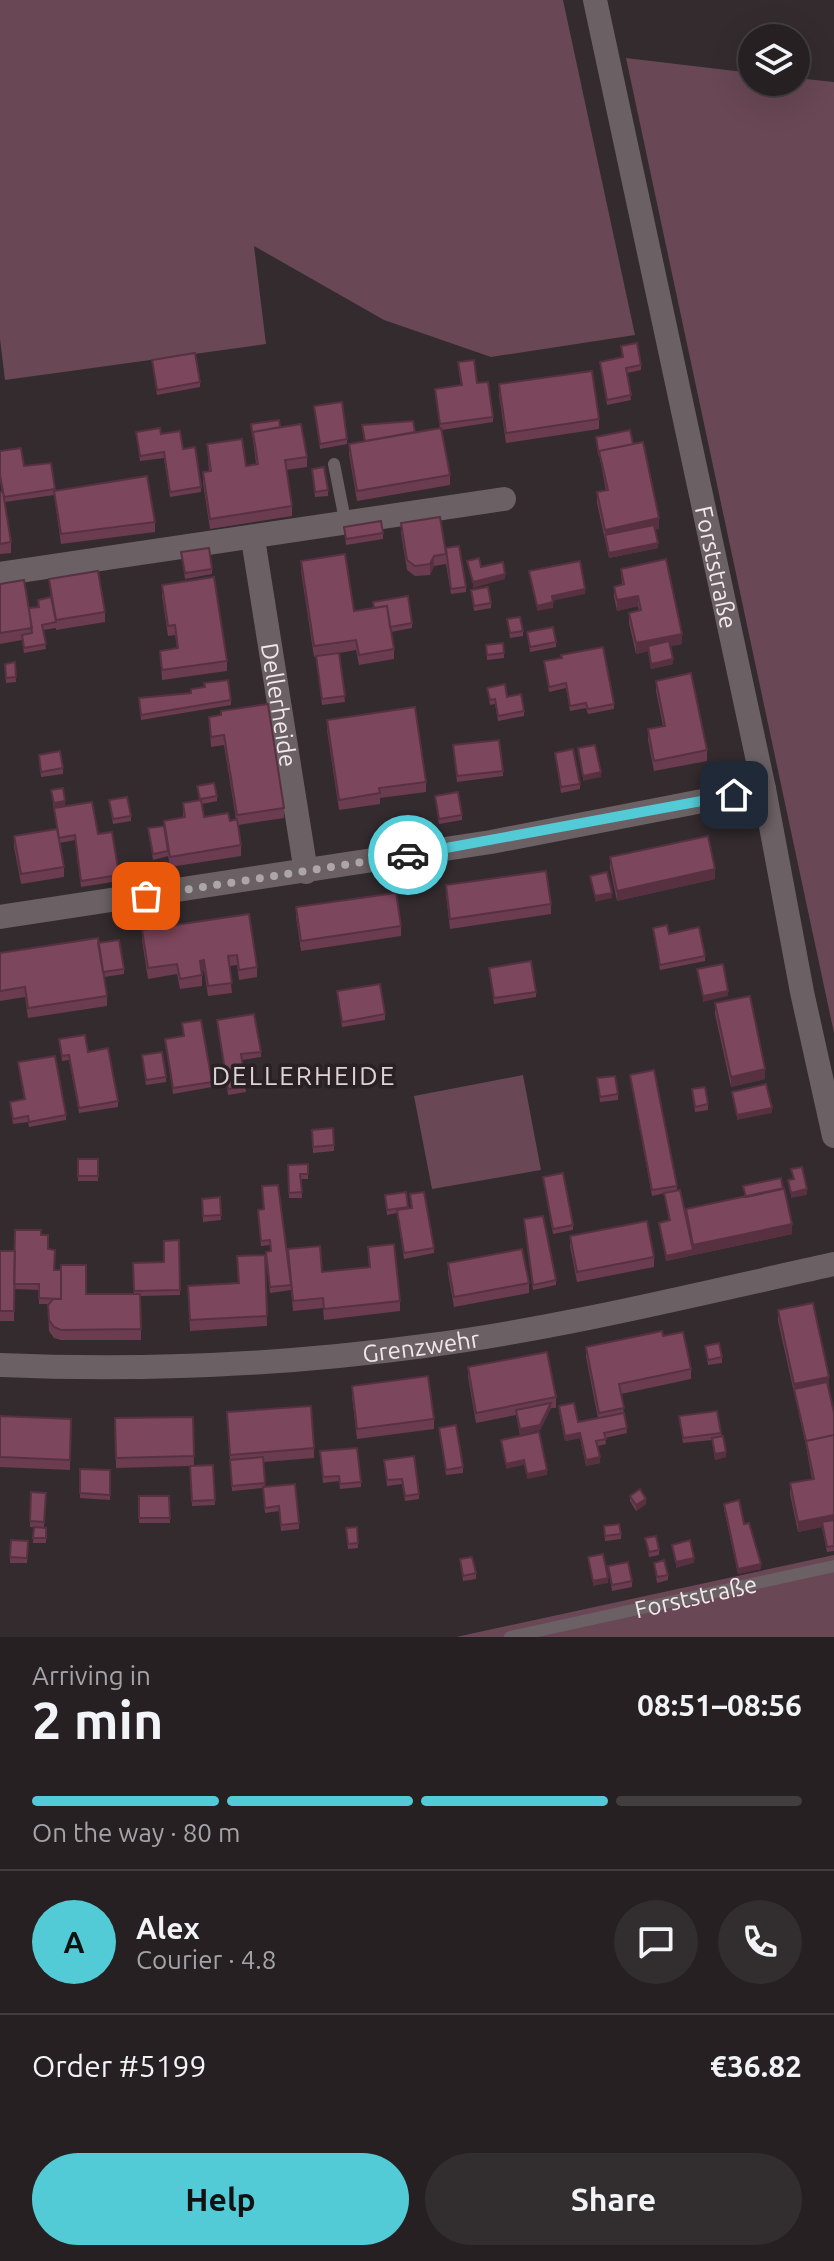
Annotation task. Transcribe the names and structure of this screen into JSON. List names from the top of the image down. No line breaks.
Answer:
{"streets":{"street":["Forststraße","Dellerheide","Grenzwehr"]},"districts":["DELLERHEIDE"],"page":{"heading":["2 min","Arriving in","08:51–08:56"],"panel":["Alex","Courier · 4.8","Order #5199","€36.82"],"bar":"On the way · 80 m","round":"A","buttons":["Help","Share"]}}
